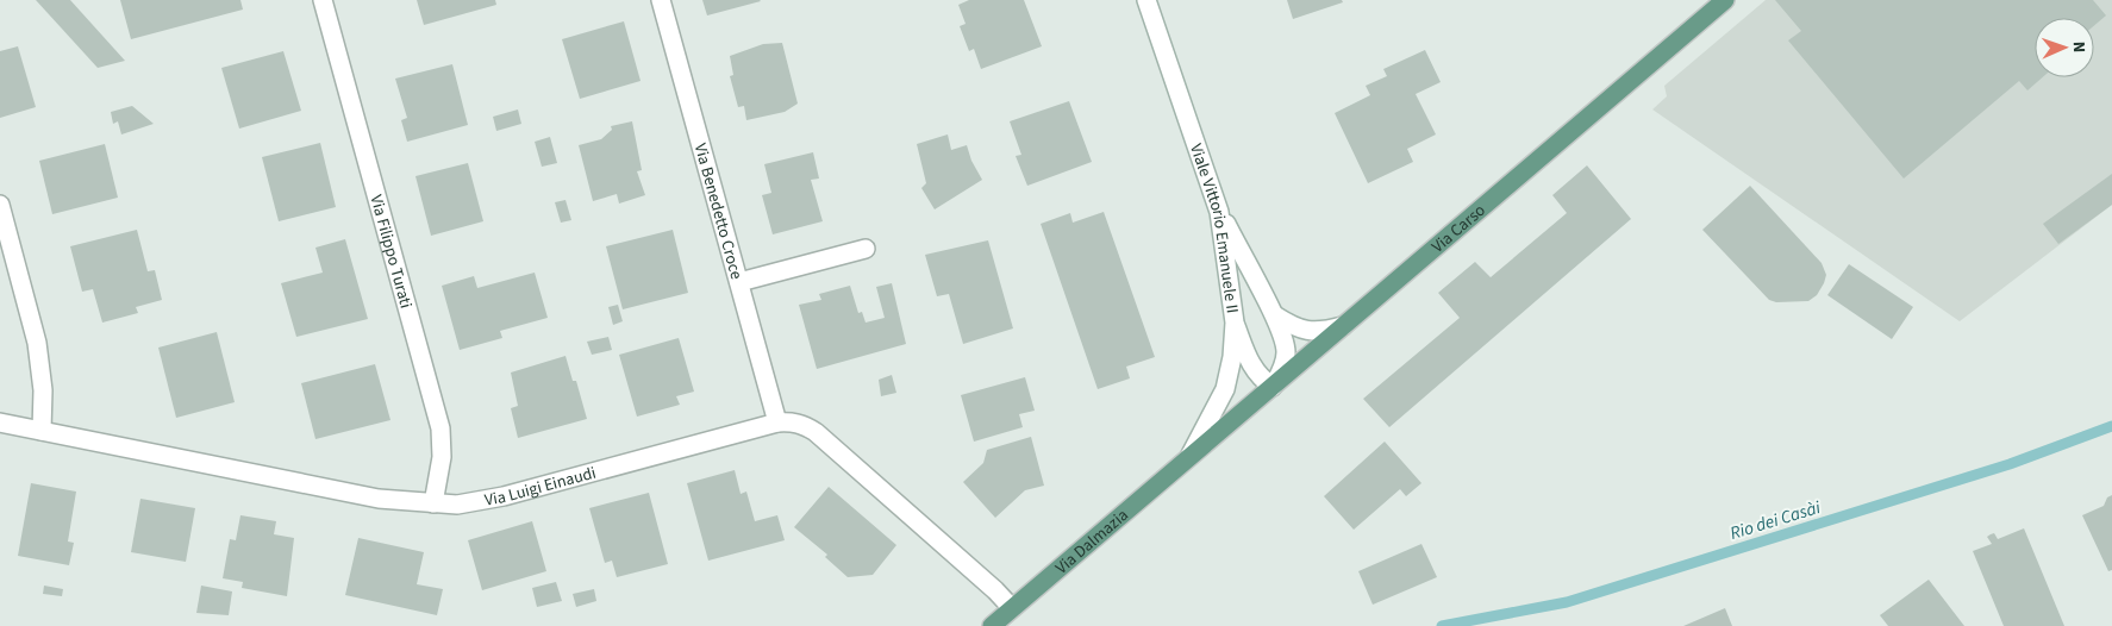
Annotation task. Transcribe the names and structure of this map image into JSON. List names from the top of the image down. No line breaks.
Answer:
{"streets":{"main road":["Via Carso","Via Dalmazia"],"street":["Via Benedetto Croce","Viale Vittorio Emanuele II","Via Filippo Turati","Via Luigi Einaudi"]},"crossings":[["Via Benedetto Croce","Via Luigi Einaudi"],["Viale Vittorio Emanuele II","Via Carso"],["Viale Vittorio Emanuele II","Via Dalmazia"],["Via Carso","Via Dalmazia"],["Via Filippo Turati","Via Luigi Einaudi"],["Via Luigi Einaudi","Via Dalmazia"]],"water":["Rio dei Casài"],"north":"right"}
